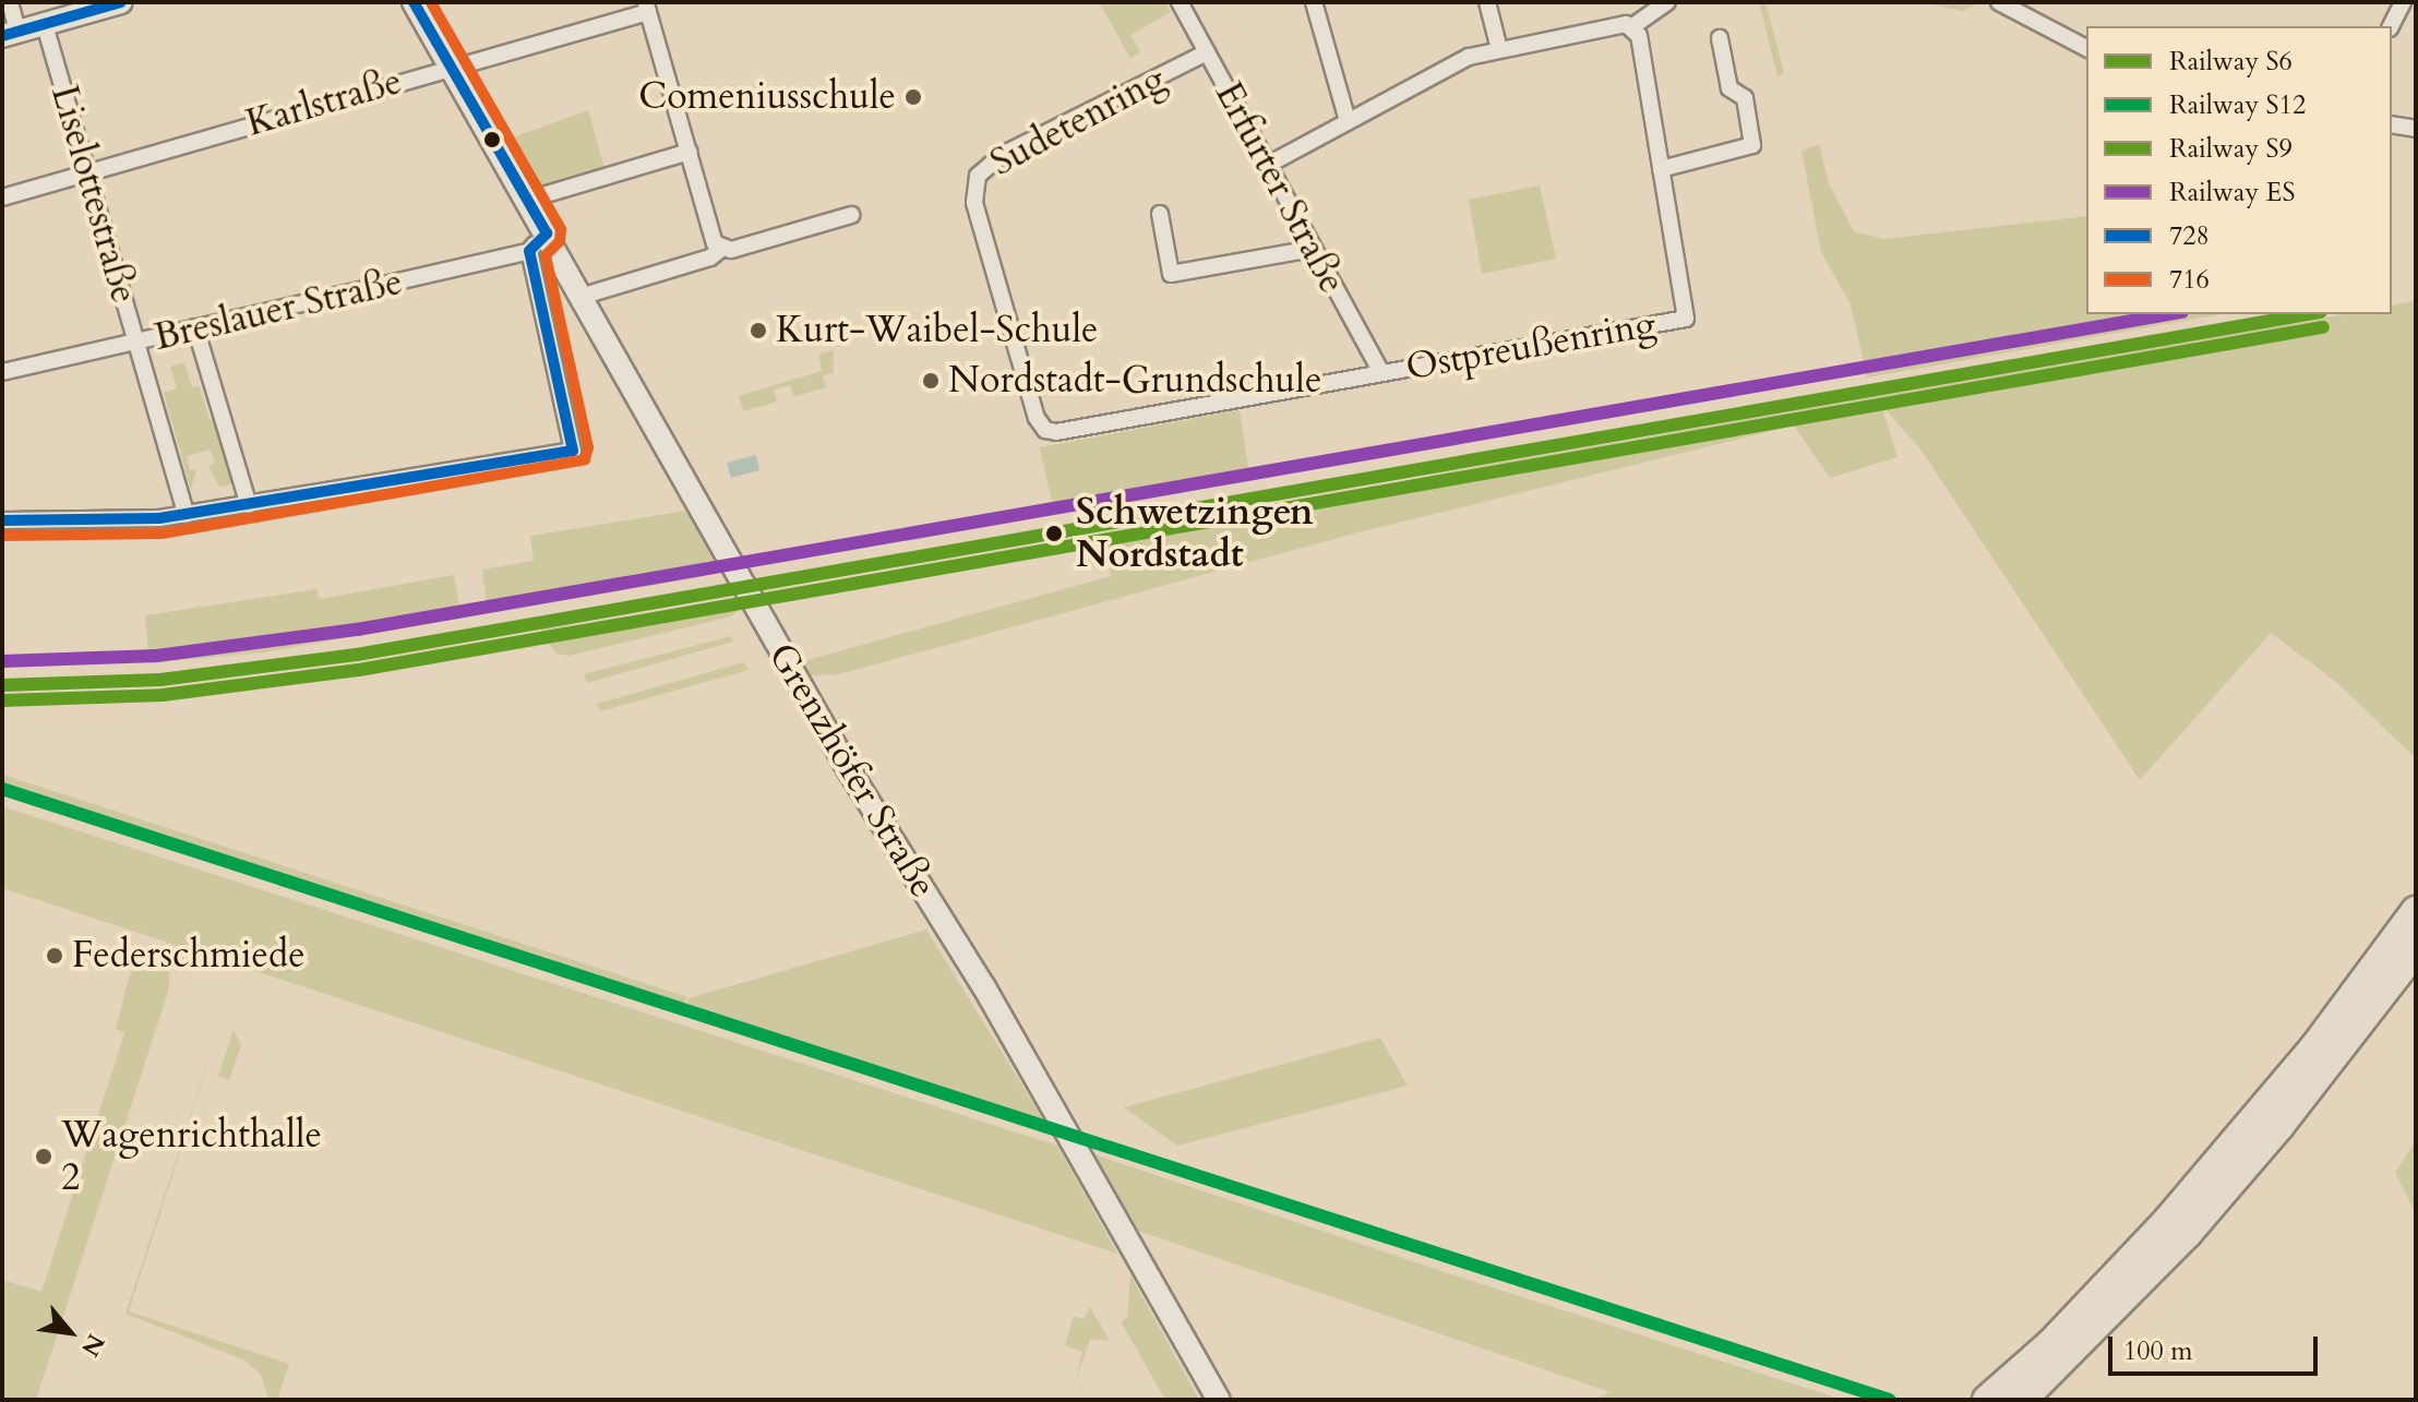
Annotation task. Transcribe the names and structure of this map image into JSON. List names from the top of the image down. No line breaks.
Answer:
{"streets":{"street":["Karlstraße","Sudetenring","Erfurter Straße","Liselottestraße","Breslauer Straße","Ostpreußenring","Grenzhöfer Straße"]},"crossings":[["Karlstraße","Liselottestraße"],["Karlstraße","Grenzhöfer Straße"],["Sudetenring","Erfurter Straße"],["Sudetenring","Ostpreußenring"],["Erfurter Straße","Ostpreußenring"],["Liselottestraße","Breslauer Straße"]],"places":["Comeniusschule","Kurt-Waibel-Schule","Nordstadt-Grundschule","Schwetzingen Nordstadt","Federschmiede","Wagenrichthalle 2"],"lines":["transit line 728","transit line 716","rail line S6","rail line ES","rail line S9","rail line S12"],"legend":["Railway S6","Railway S12","Railway S9","Railway ES","728","716"],"scale_bar":"100 m","north":"bottom right"}
